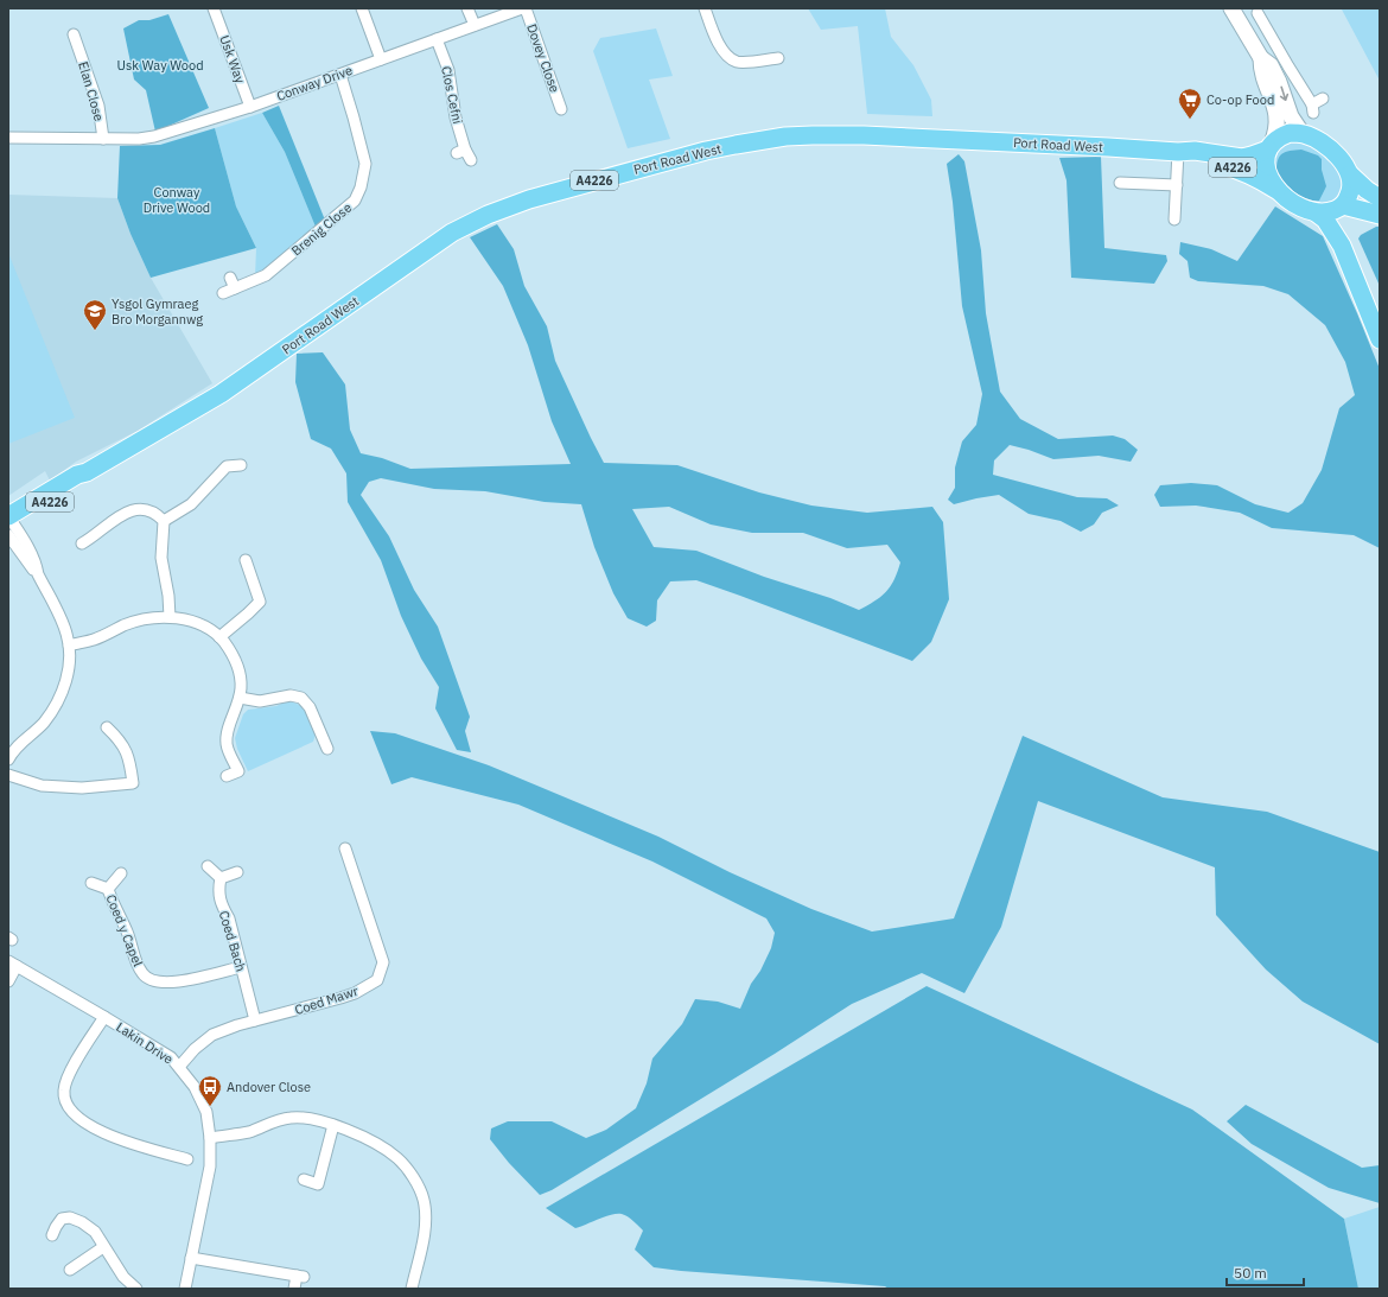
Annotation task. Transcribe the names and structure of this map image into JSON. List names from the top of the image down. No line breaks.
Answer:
{"streets":{"main road":["Port Road West","A4226"],"street":["Dovey Close","Usk Way","Conway Drive","Elan Close","Clos Cefni","Brenig Close","Coed y Capel","Coed Bach","Coed Mawr","Lakin Drive"]},"crossings":[["Usk Way","Conway Drive"],["Conway Drive","Elan Close"],["Conway Drive","Clos Cefni"],["Conway Drive","Brenig Close"],["Coed y Capel","Coed Bach"],["Coed Bach","Coed Mawr"],["Coed Mawr","Lakin Drive"]],"parks":["Usk Way Wood","Conway Drive Wood"],"places":{"supermarket":["Co-op Food"],"school or university":["Ysgol Gymraeg Bro Morgannwg"],"bus stop":["Andover Close"]},"scale_bar":"50 m"}
